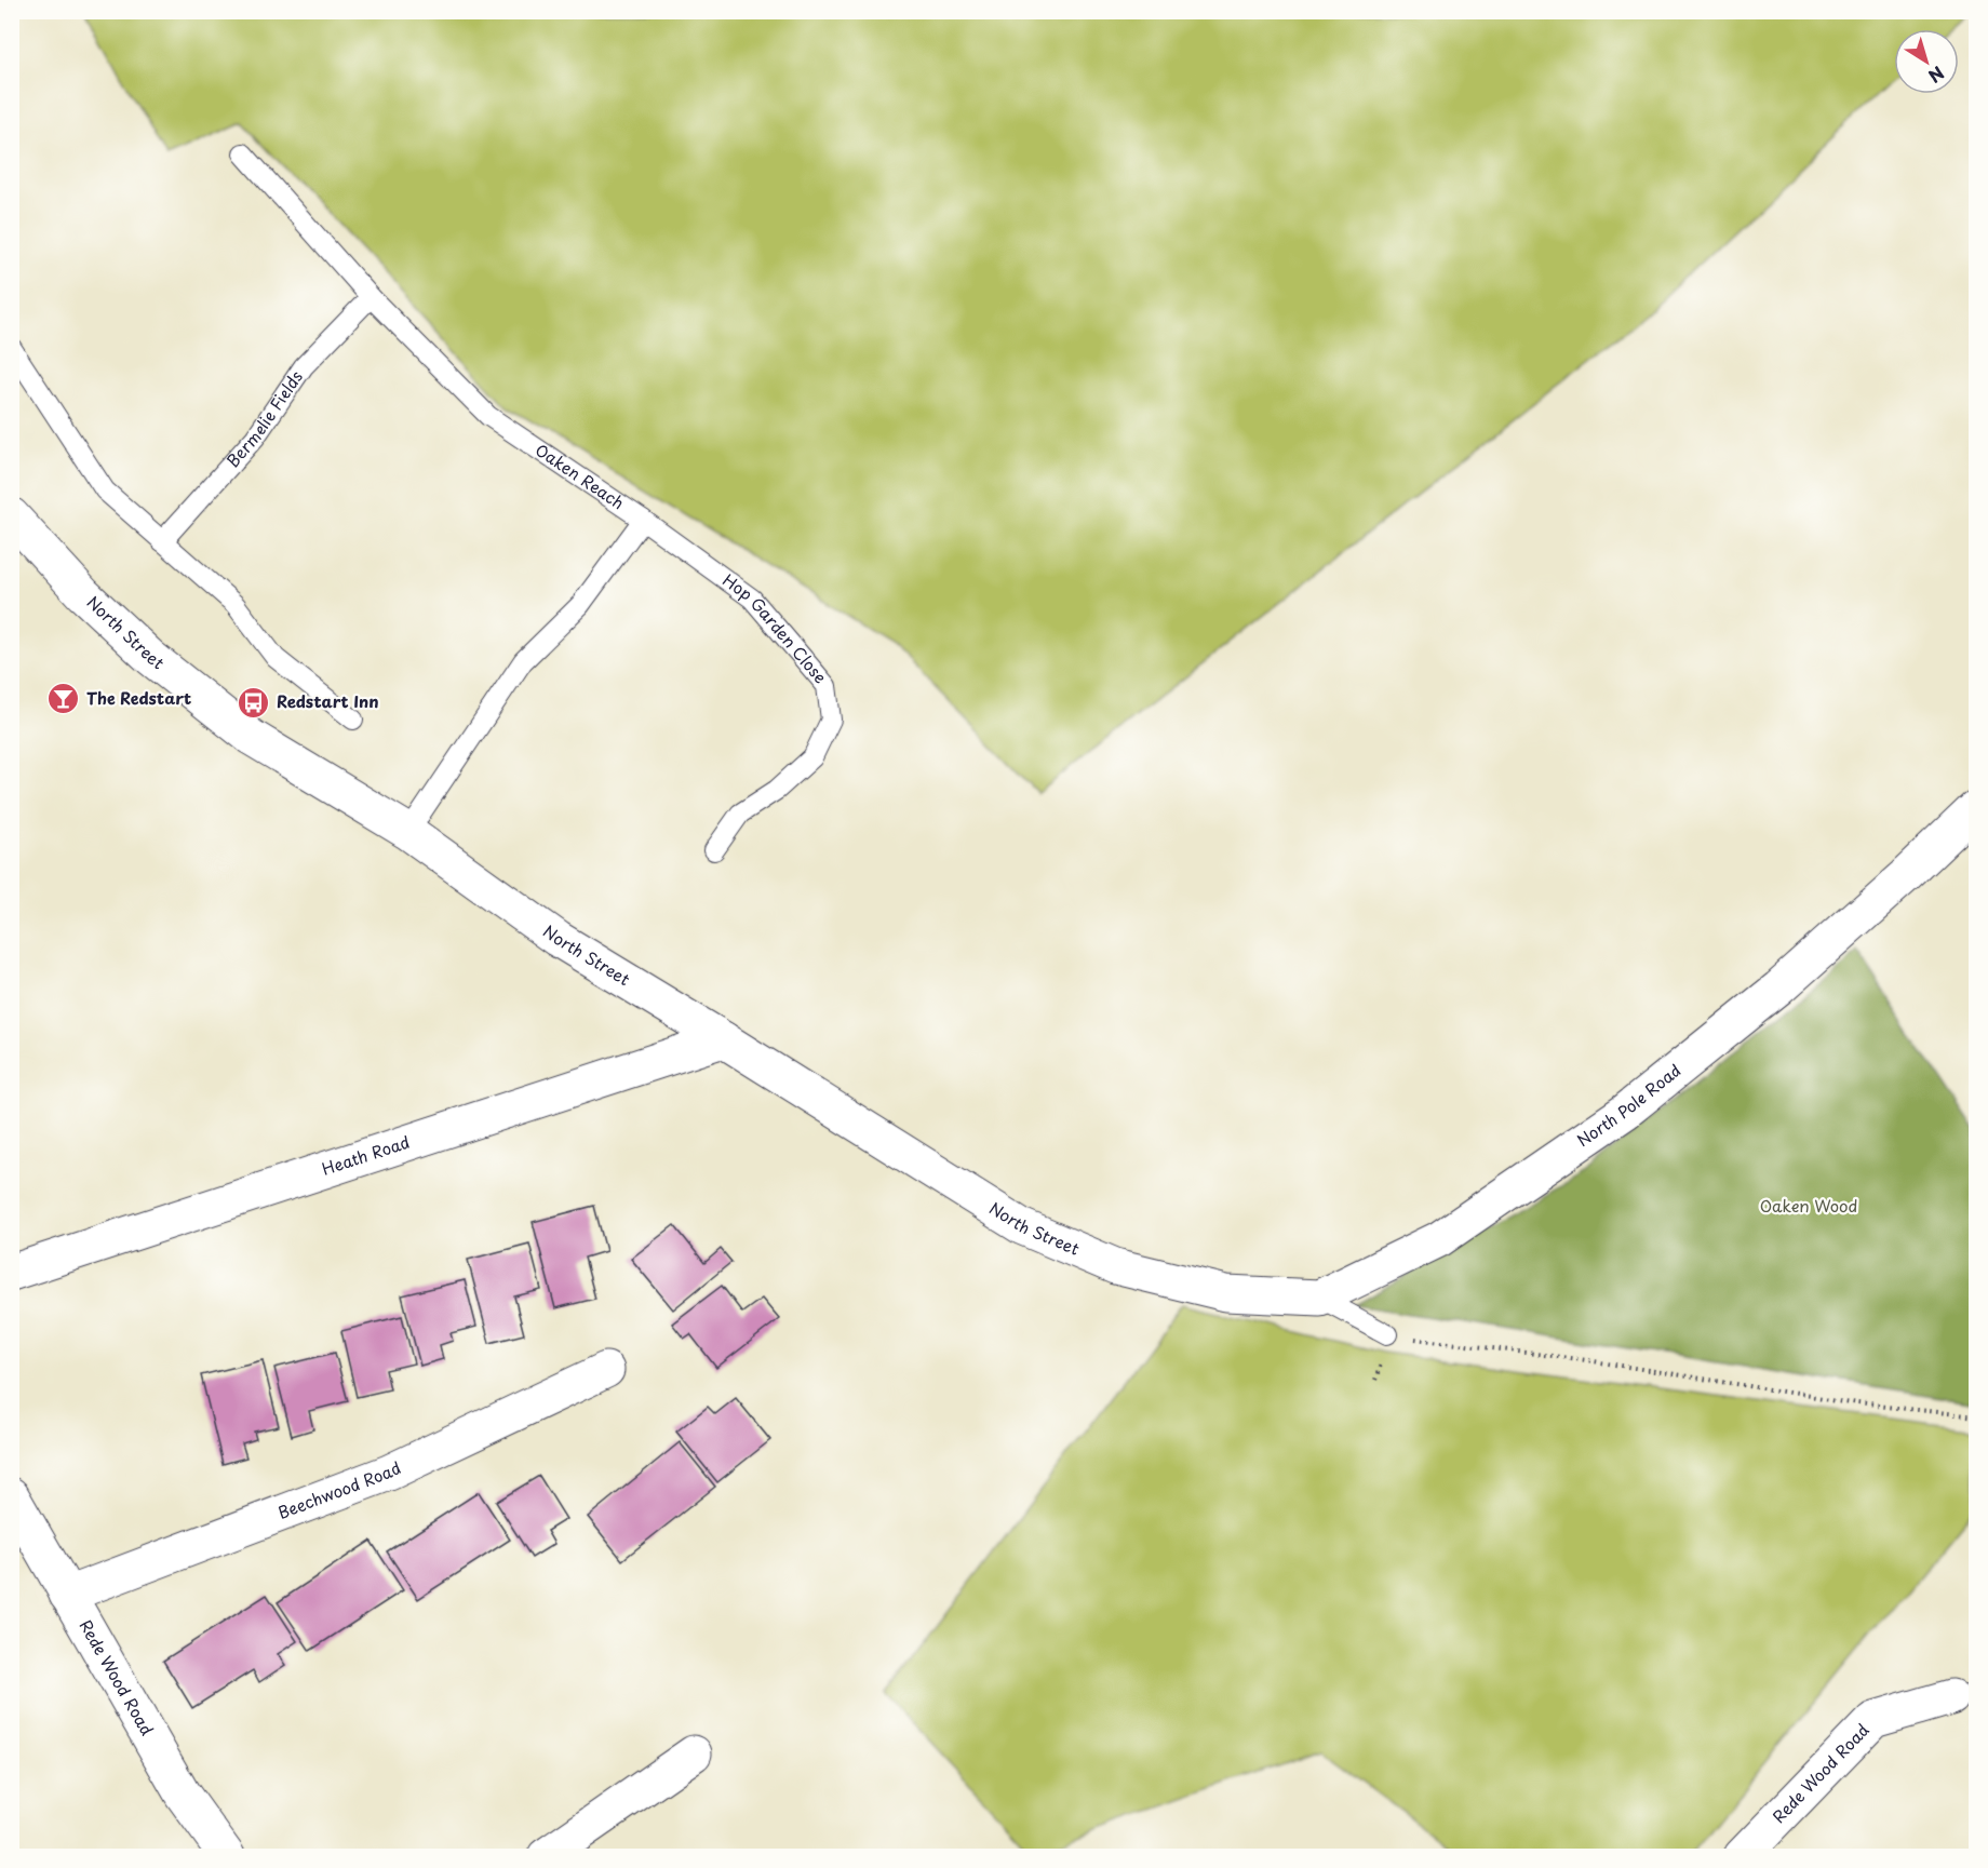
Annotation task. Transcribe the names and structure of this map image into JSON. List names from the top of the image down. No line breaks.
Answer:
{"streets":{"street":["North Street","North Pole Road","Heath Road","Beechwood Road","Rede Wood Road"],"lane":["Bermelie Fields","Oaken Reach","Hop Garden Close"]},"crossings":[["Bermelie Fields","Oaken Reach"],["Oaken Reach","Hop Garden Close"],["North Street","North Pole Road"],["North Street","Heath Road"],["Beechwood Road","Rede Wood Road"]],"parks":["Oaken Wood"],"places":{"bar":["The Redstart"],"bus stop":["Redstart Inn"]},"north":"bottom right"}
